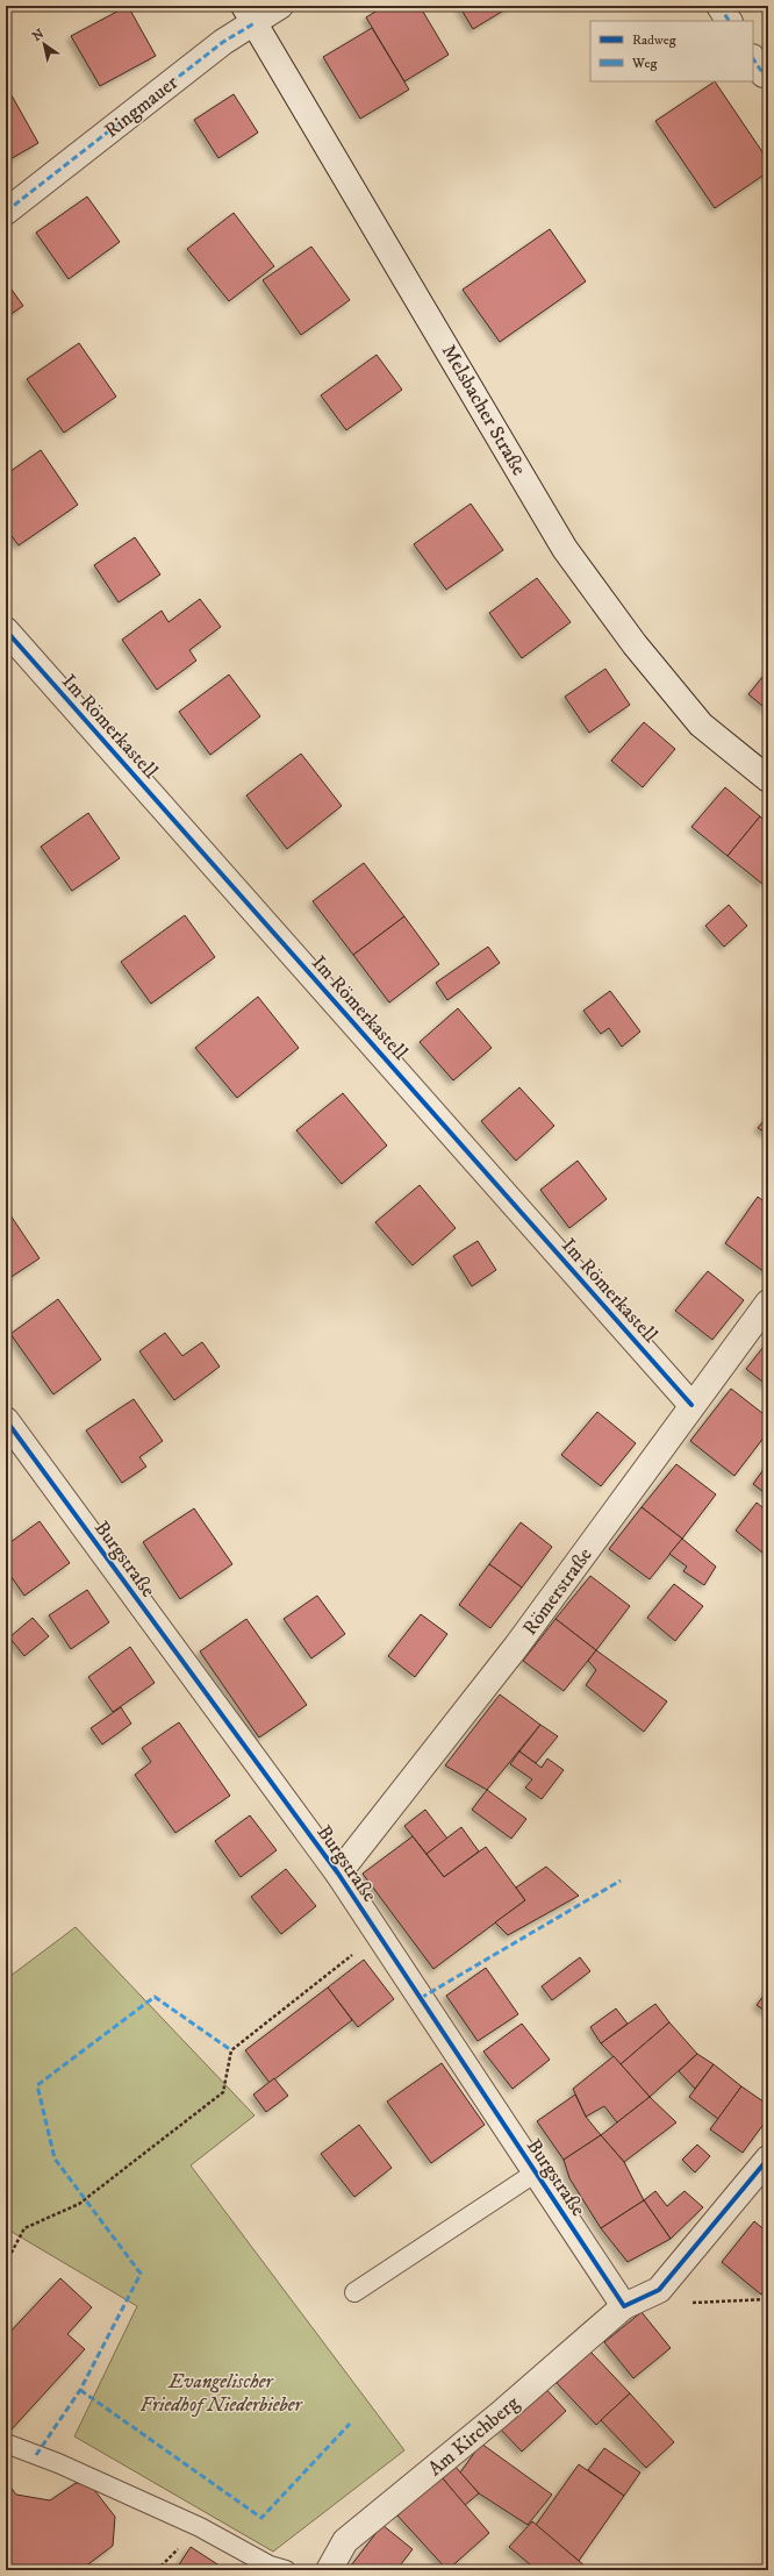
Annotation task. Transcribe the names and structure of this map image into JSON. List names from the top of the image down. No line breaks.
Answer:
{"streets":{"street":["Ringmauer","Melsbacher Straße","Im Römerkastell","Burgstraße","Römerstraße","Am Kirchberg"]},"crossings":[["Ringmauer","Melsbacher Straße"],["Im Römerkastell","Römerstraße"],["Burgstraße","Römerstraße"],["Burgstraße","Am Kirchberg"]],"parks":["Evangelischer Friedhof Niederbieber"],"legend":["Radweg","Weg"],"north":"top left"}
